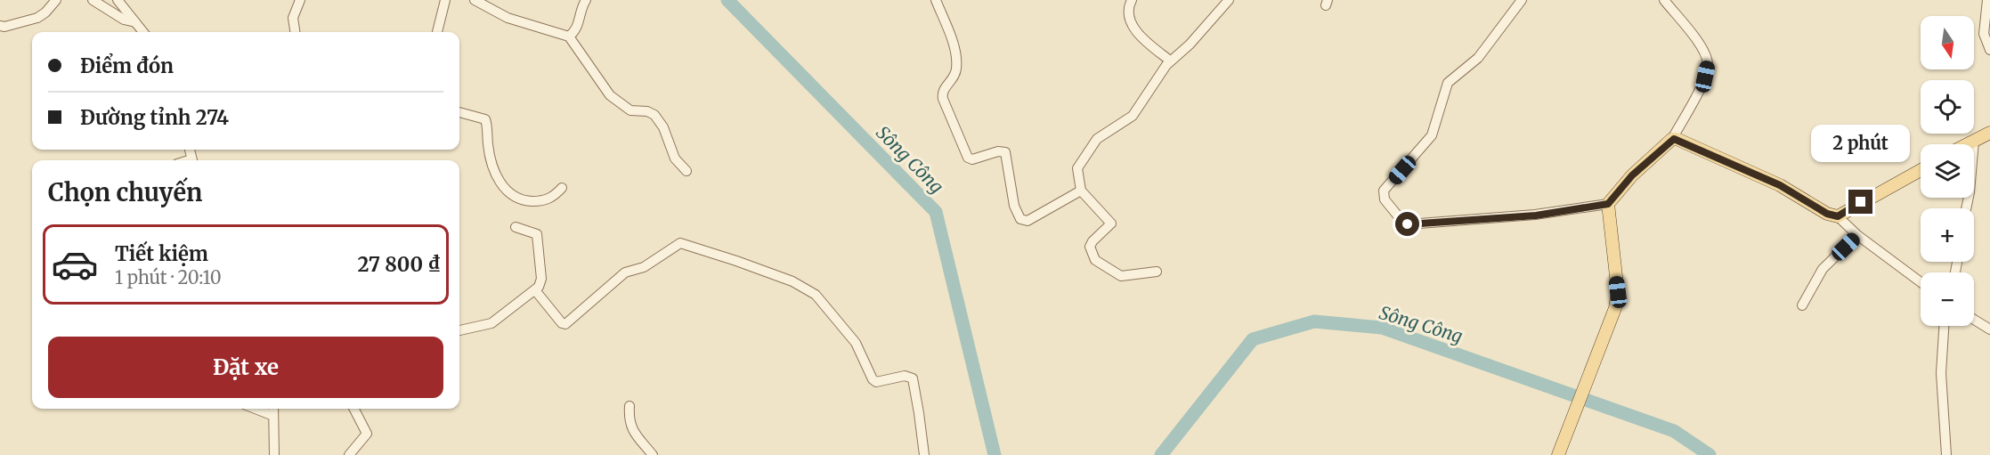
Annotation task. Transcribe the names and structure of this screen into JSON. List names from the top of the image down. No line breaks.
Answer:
{"water":["Sông Công"],"north":"bottom","page":{"map_buttons":["+","−"],"banner":["Điểm đón","Đường tỉnh 274"],"bubble":"2 phút","heading":"Chọn chuyến","list":[{"name":"Tiết kiệm","note":"1 phút · 20:10","value":"27 800 ₫"}],"buttons":"Đặt xe"}}
